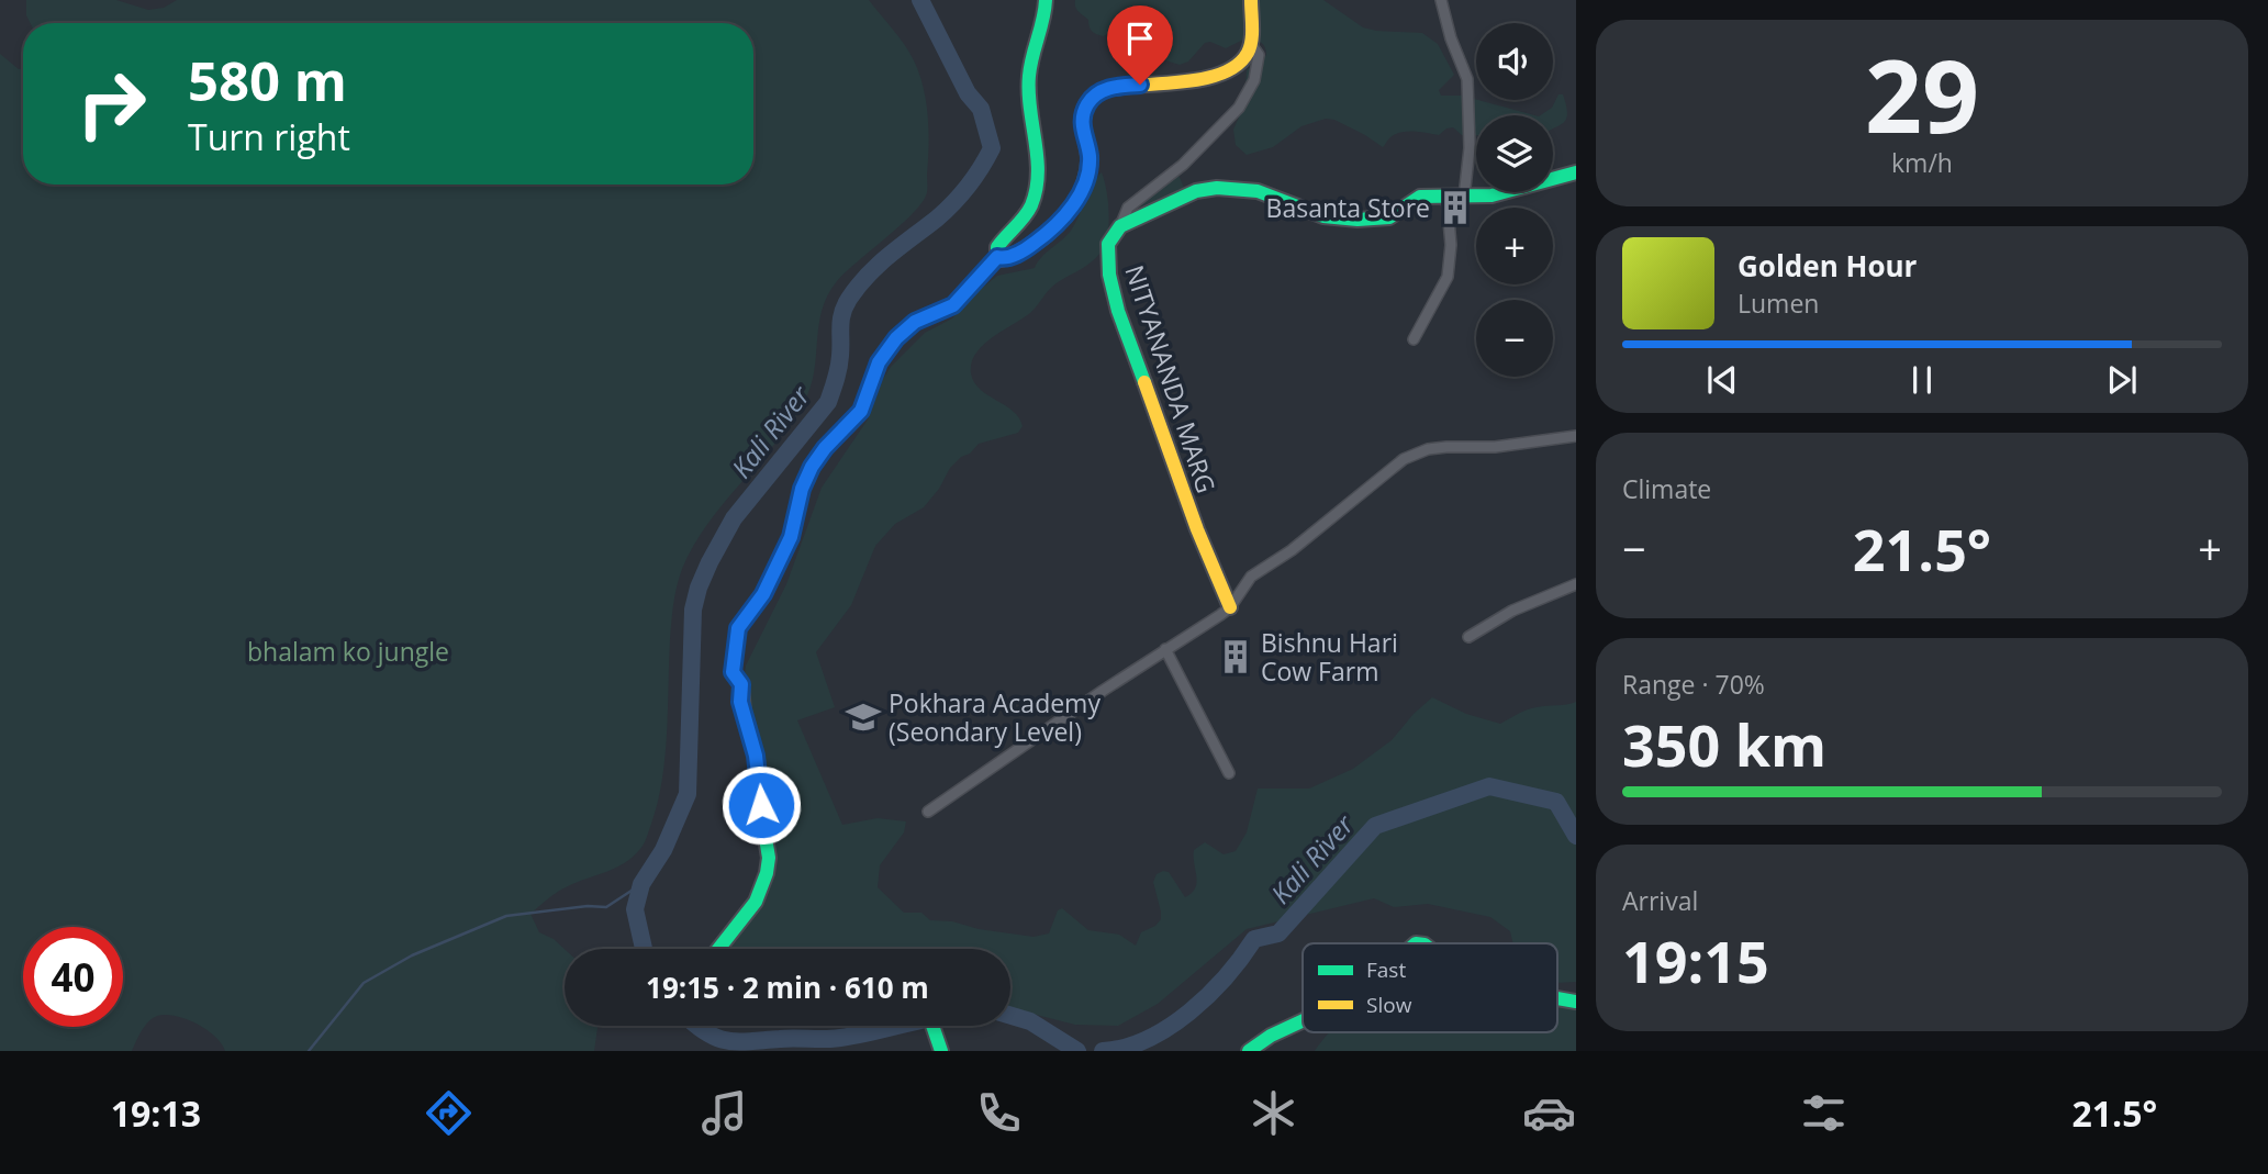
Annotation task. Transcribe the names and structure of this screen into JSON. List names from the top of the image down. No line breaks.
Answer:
{"streets":{"street":["NITYANANDA MARG"]},"water":["Kali River"],"parks":["bhalam ko jungle"],"places":{"building":["Basanta Store","Bishnu Hari Cow Farm"],"school or university":["Pokhara Academy (Seondary Level)"]},"legend":["Fast","Slow"],"page":{"tile":[["29","km/h"],"Climate",["Range · 70%","350 km"],["Arrival","19:15"]],"map_buttons":["+","−"],"turn":["580 m","Turn right"],"song":["Golden Hour","Lumen"],"heat":["−","21.5°","+"],"limit":"40","trip":"19:15 · 2 min · 610 m","tabs":["19:13","21.5°"]}}
